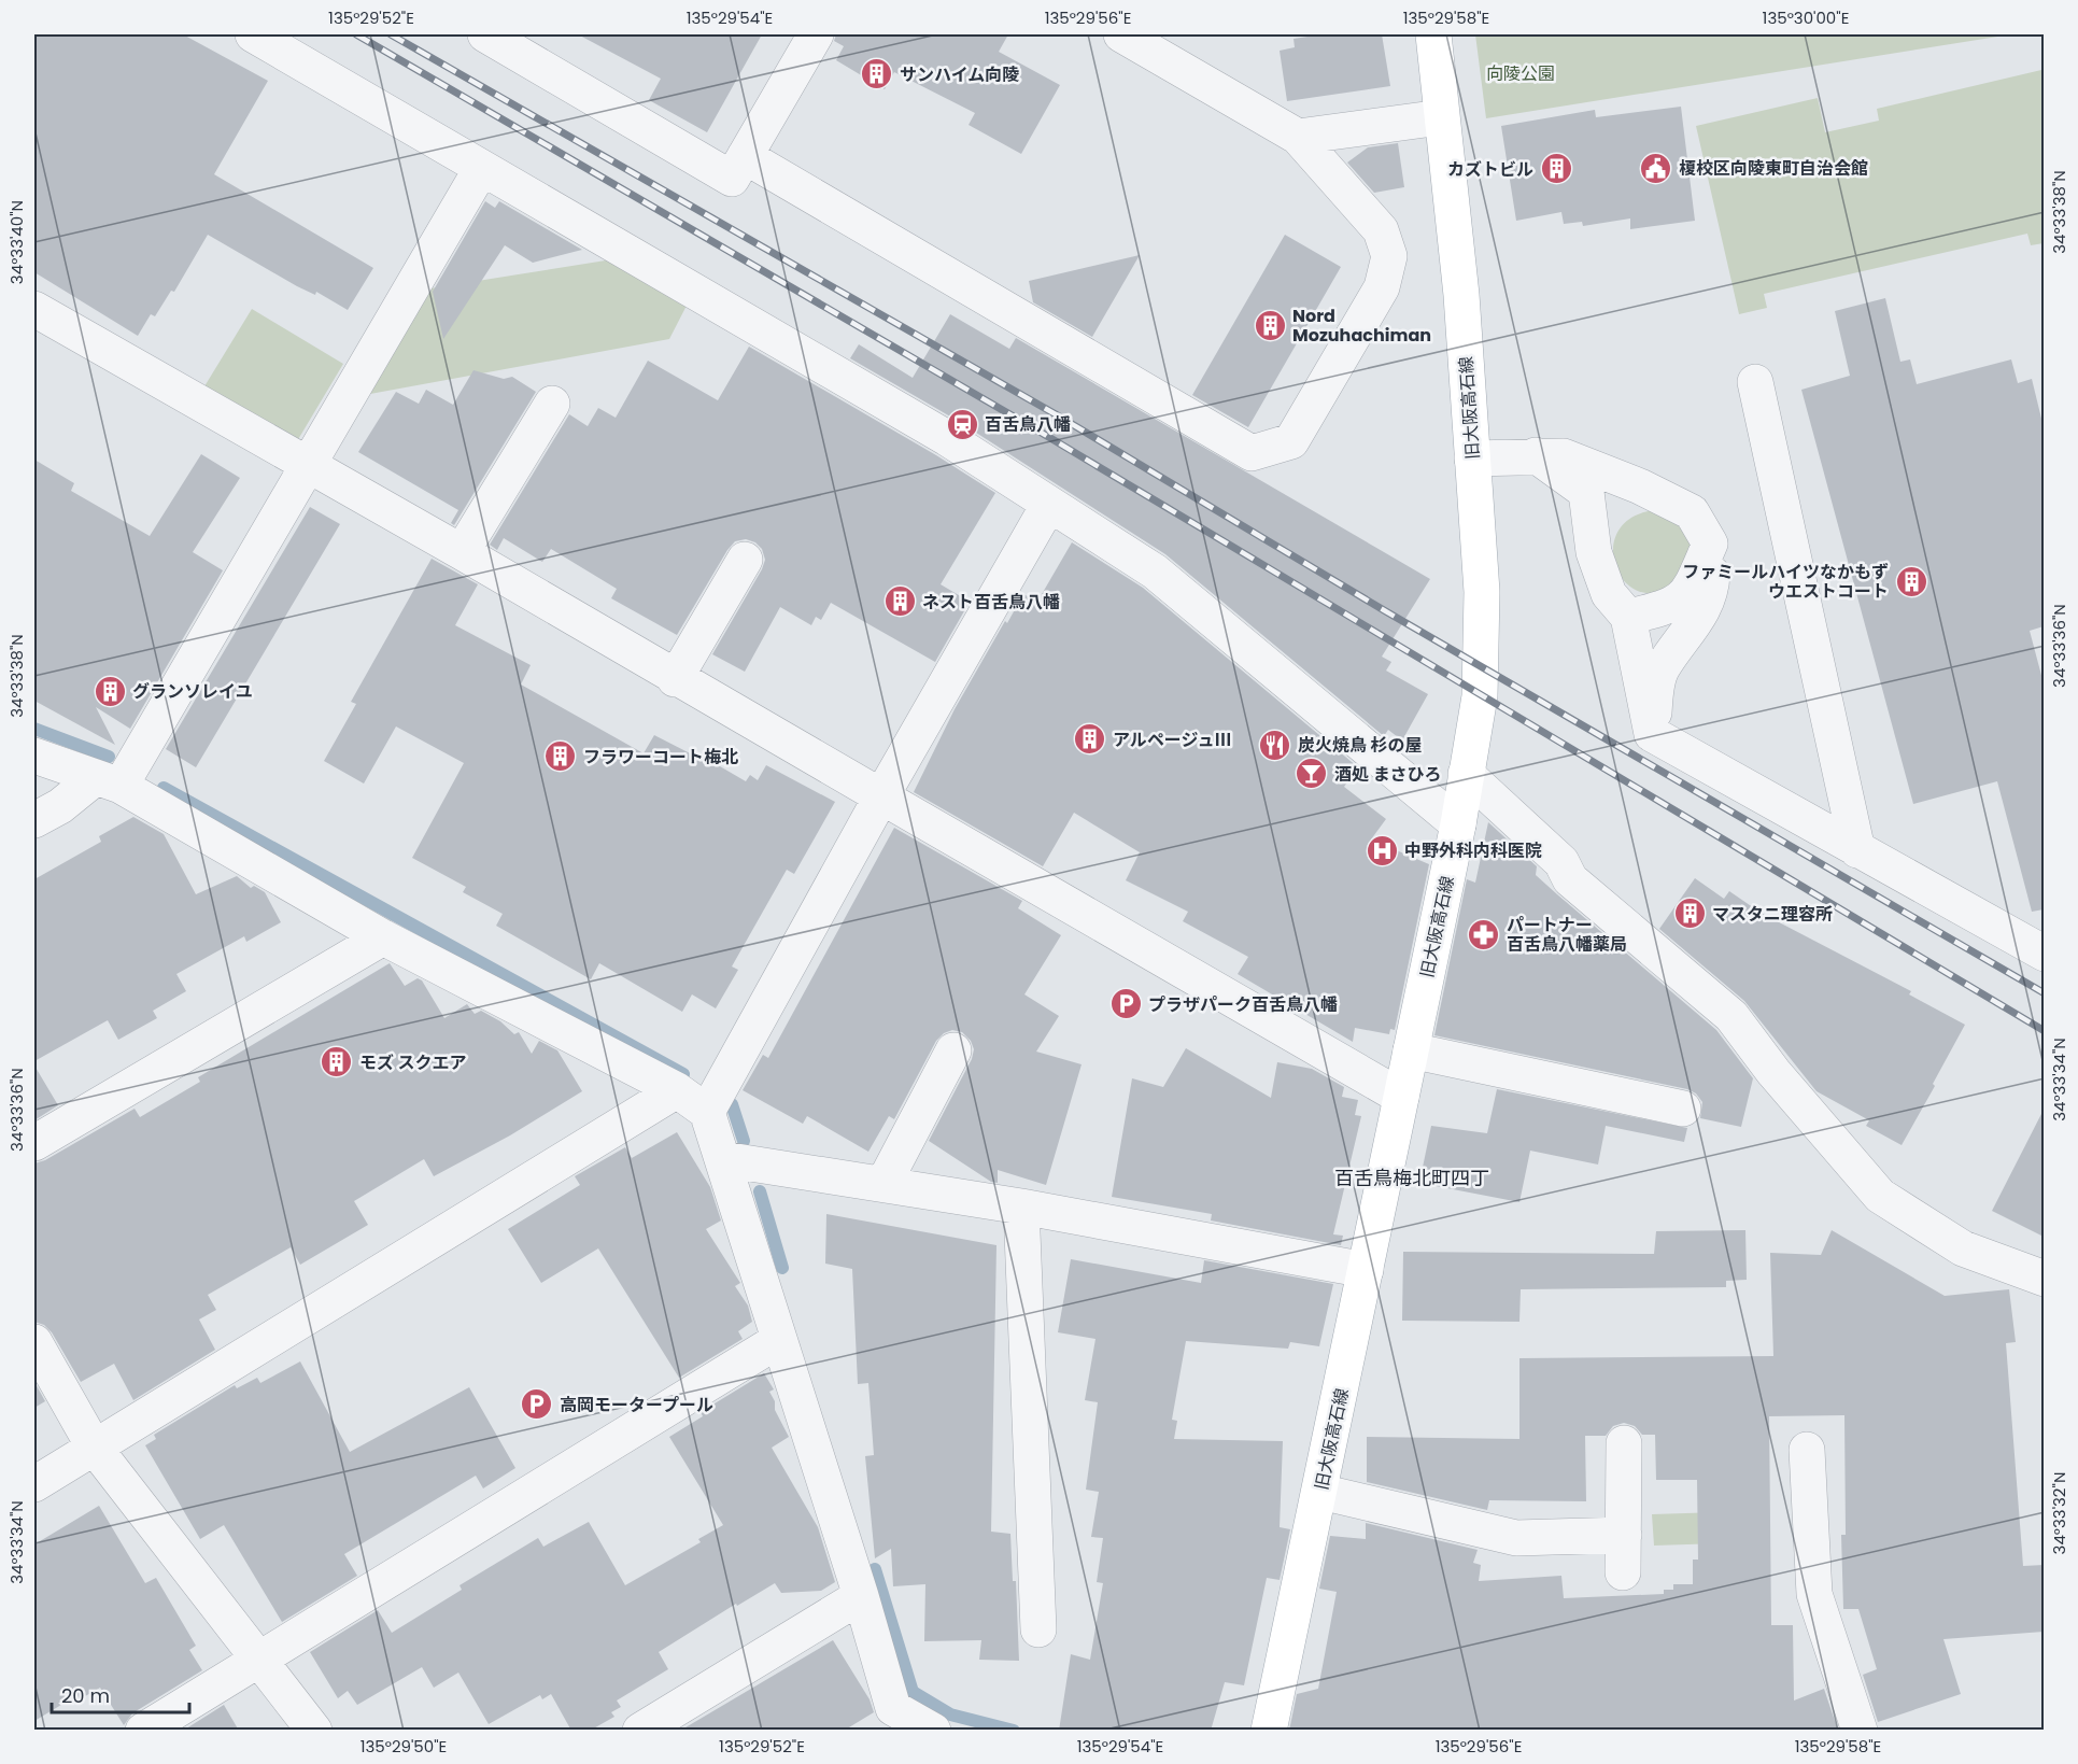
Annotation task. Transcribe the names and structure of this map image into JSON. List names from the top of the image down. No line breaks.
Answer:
{"streets":{"main road":["旧大阪高石線"]},"districts":["百舌鳥梅北町四丁"],"parks":["向陵公園"],"places":{"building":["サンハイム向陵","カズトビル","Nord Mozuhachiman","ファミールハイツなかもず ウエストコート","ネスト百舌鳥八幡","グランソレイユ","アルページュⅢ","フラワーコート梅北","マスタニ理容所","モズ スクエア"],"public building":["榎校区向陵東町自治会館"],"station":["百舌鳥八幡"],"restaurant":["炭火焼鳥 杉の屋"],"bar":["酒処 まさひろ"],"hospital":["中野外科内科医院"],"pharmacy":["パートナー 百舌鳥八幡薬局"],"parking":["プラザパーク百舌鳥八幡","高岡モータープール"]},"scale_bar":"20 m","coordinates":["135°29'52\"E","135°29'54\"E","135°29'56\"E","135°29'58\"E","135°30'00\"E","34°33'38\"N","34°33'40\"N","34°33'36\"N","34°33'34\"N","34°33'32\"N","135°29'50\"E"]}
